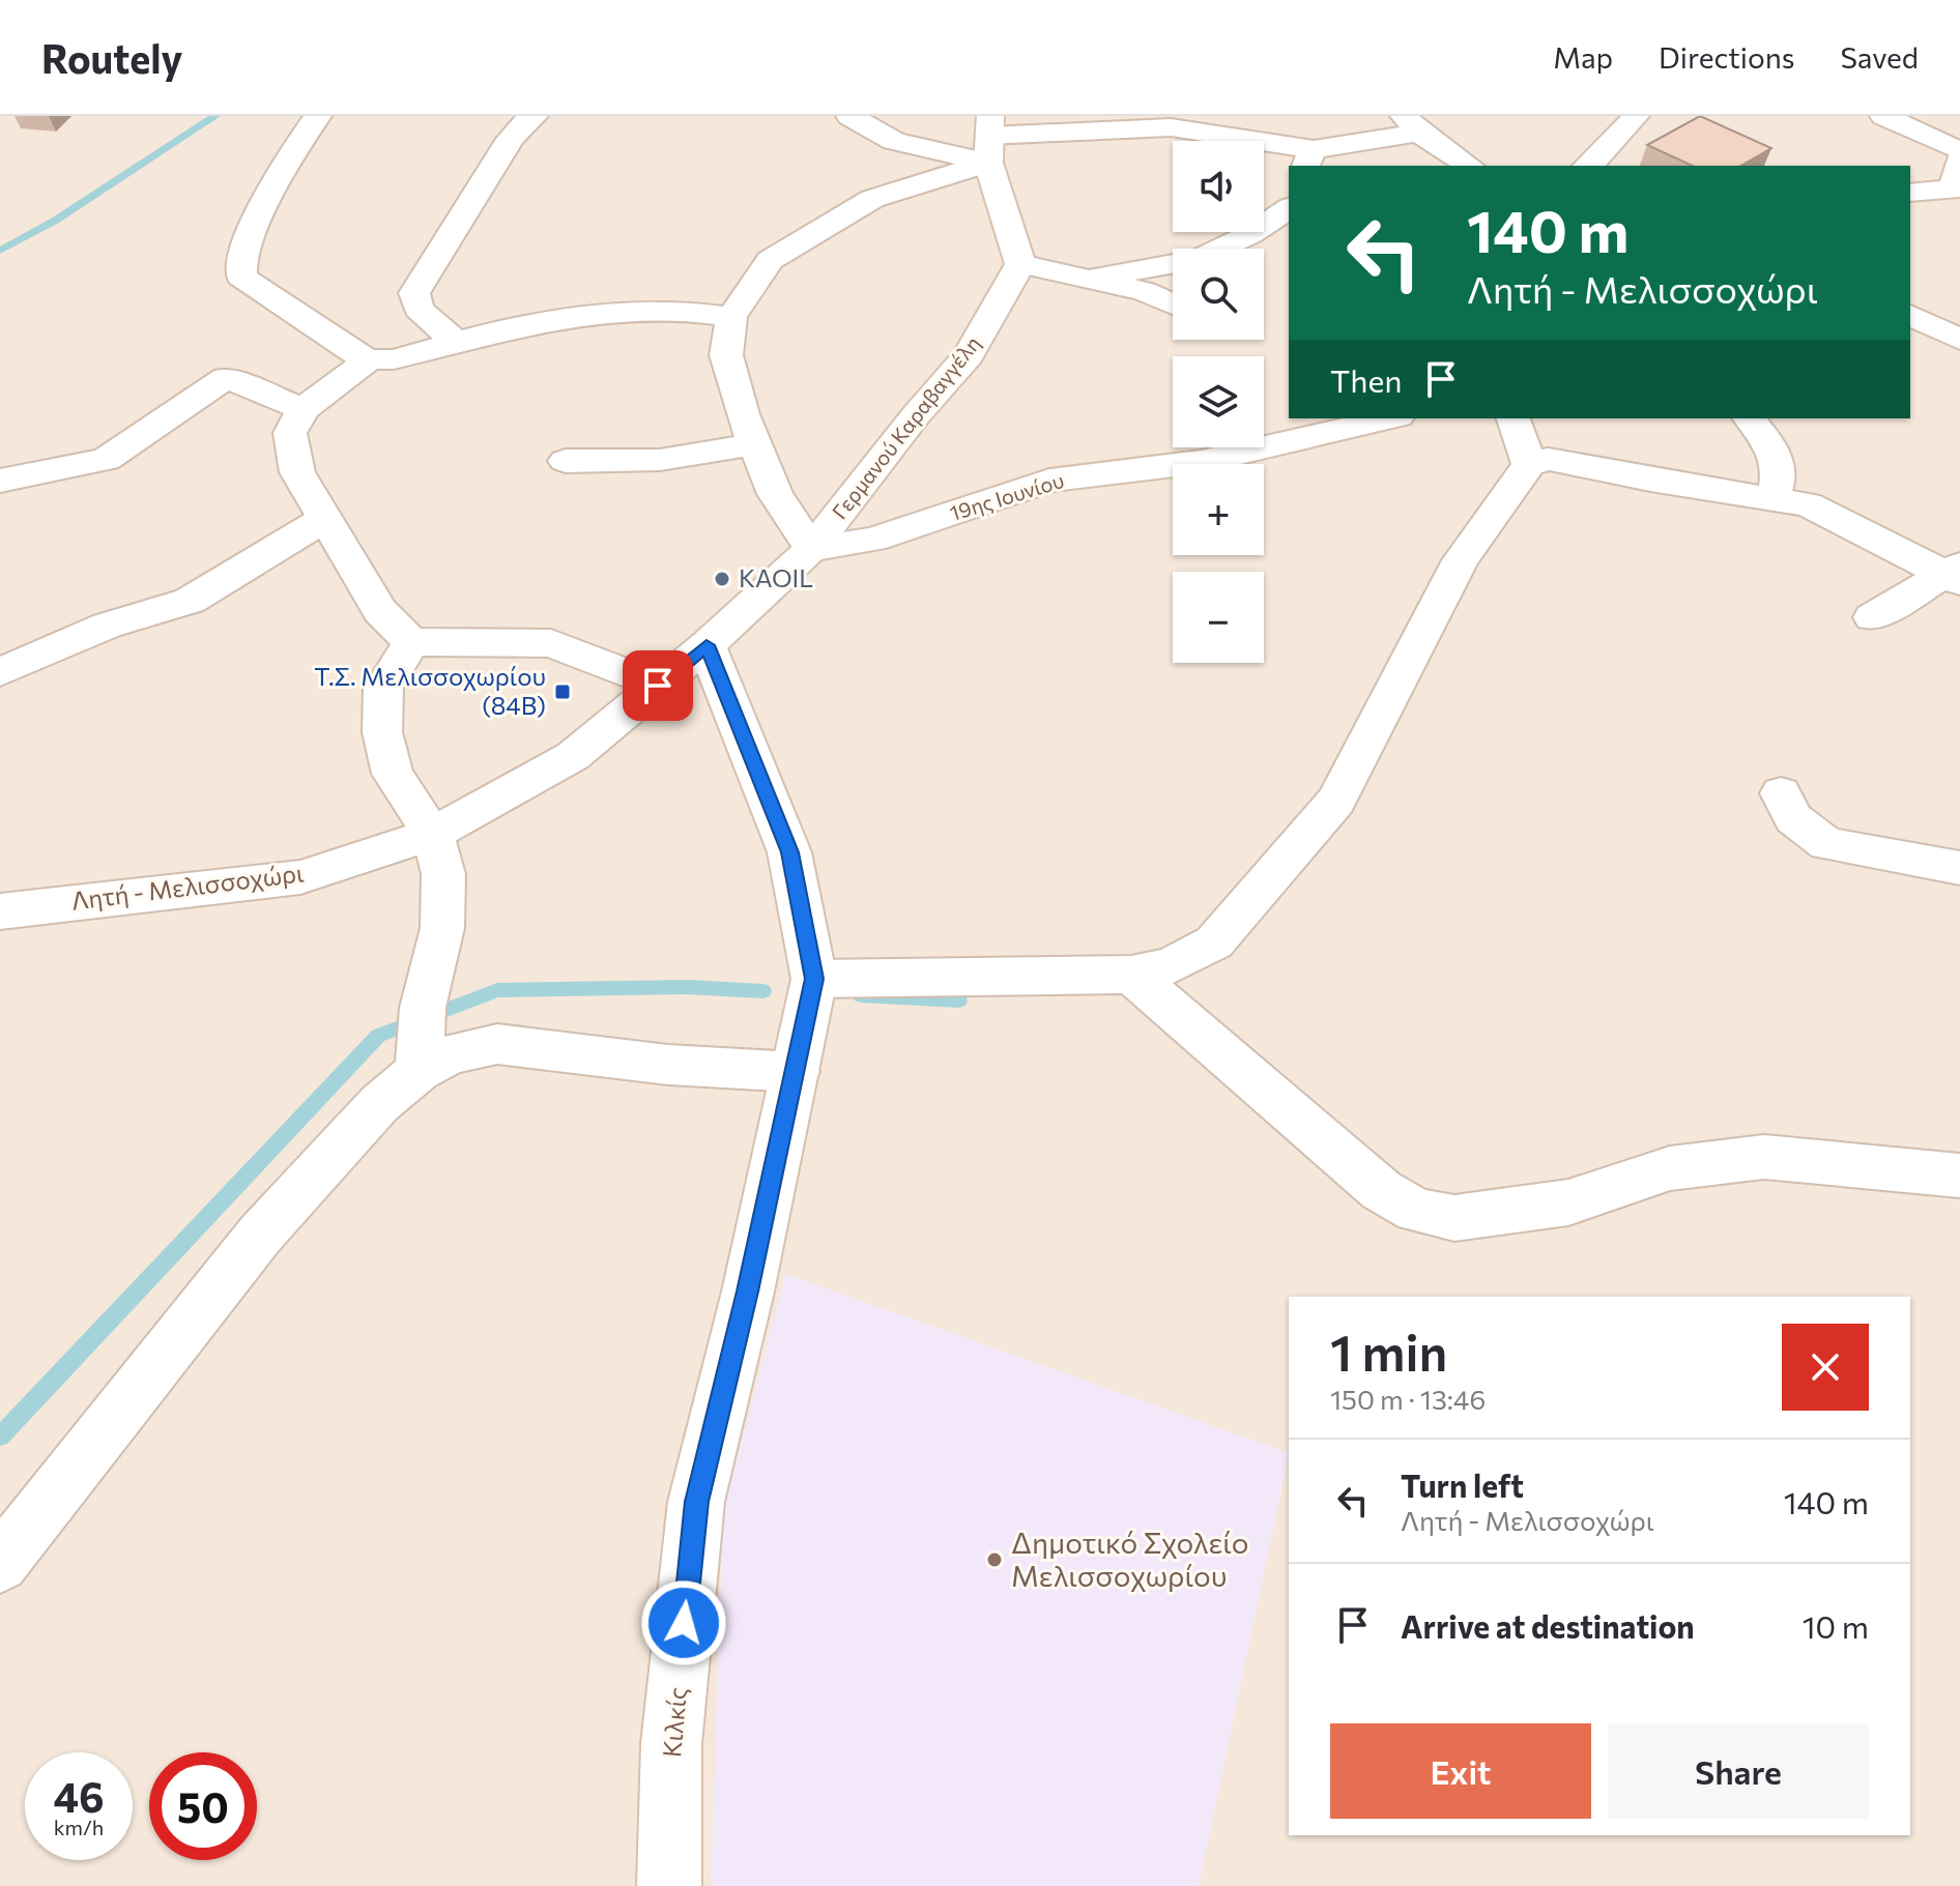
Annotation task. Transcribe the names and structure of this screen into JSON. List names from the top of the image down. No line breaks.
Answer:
{"streets":{"street":["Γερμανού Καραβαγγέλη","19ης Ιουνίου","Λητή - Μελισσοχώρι","Κιλκίς"]},"crossings":[["Γερμανού Καραβαγγέλη","19ης Ιουνίου"],["Γερμανού Καραβαγγέλη","Λητή - Μελισσοχώρι"],["Γερμανού Καραβαγγέλη","Κιλκίς"],["Λητή - Μελισσοχώρι","Κιλκίς"]],"places":{"other":["KAOIL","Δημοτικό Σχολείο Μελισσοχωρίου"],"transit":["Τ.Σ. Μελισσοχωρίου (84Β)"]},"page":{"header":"Routely","nav":["Map","Directions","Saved"],"map_buttons":["+","−"],"turn":["140 m","Λητή - Μελισσοχώρι"],"then":"Then","heading":["1 min","150 m · 13:46"],"list":[{"name":"Turn left","note":"Λητή - Μελισσοχώρι","value":"140 m"},{"name":"Arrive at destination","value":"10 m"}],"buttons":["Exit","Share"],"speed":"46 km/h","limit":"50"}}
